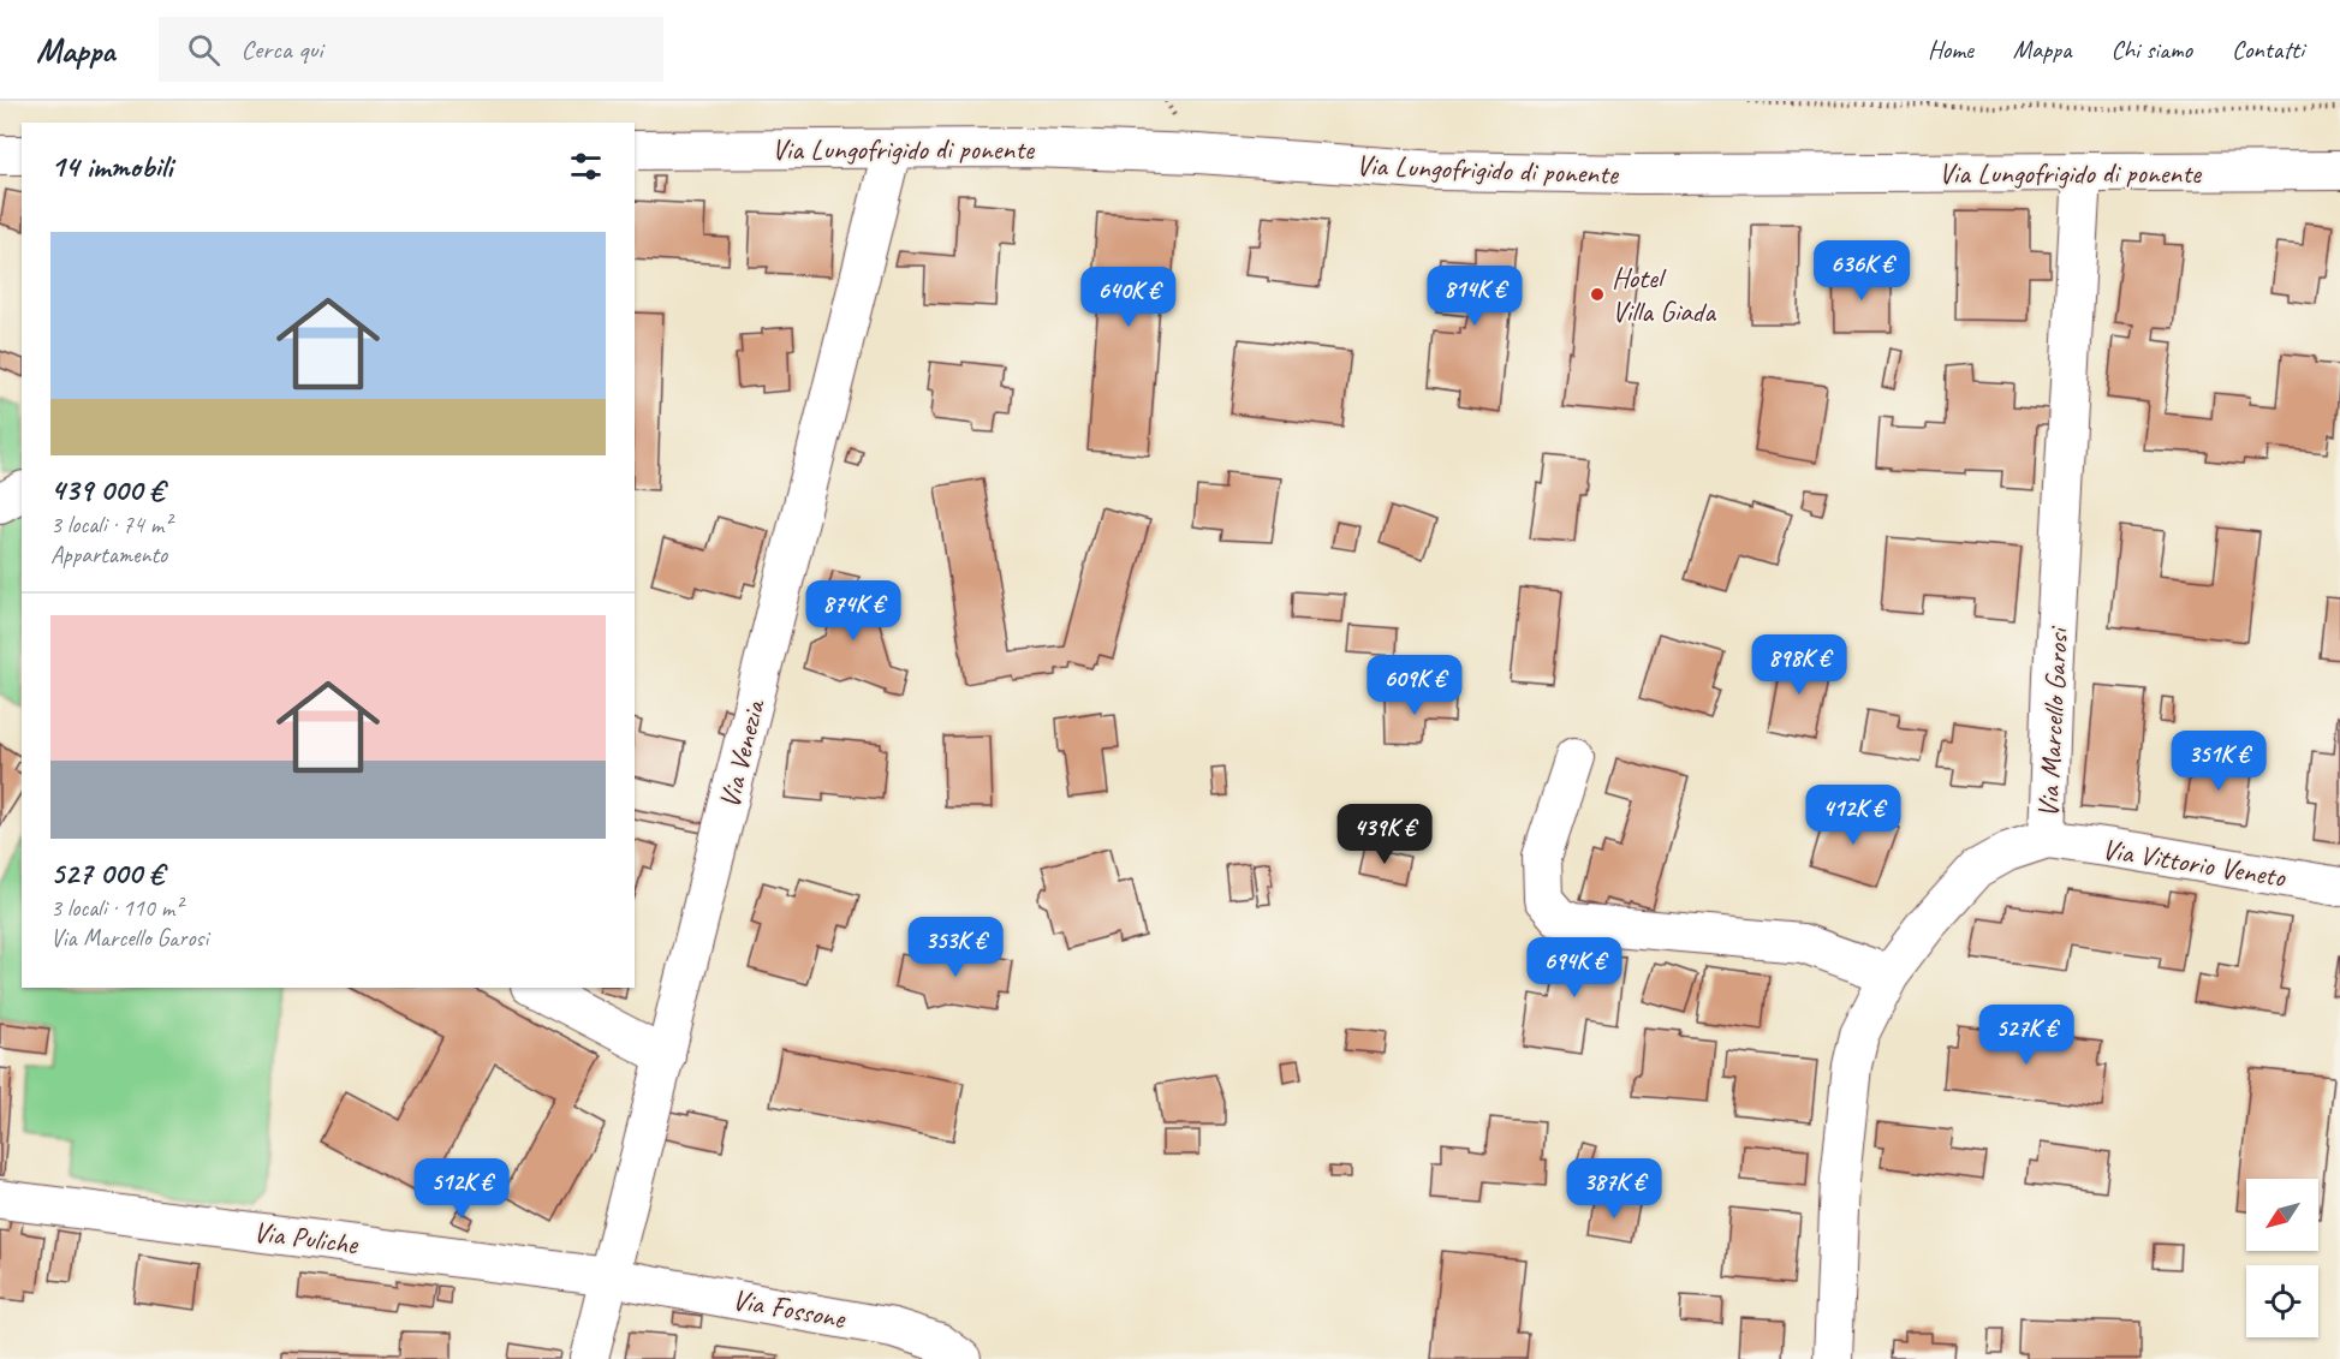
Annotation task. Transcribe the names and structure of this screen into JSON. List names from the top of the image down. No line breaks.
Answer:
{"streets":{"street":["Via Lungofrigido di ponente","Via Marcello Garosi","Via Venezia","Via Vittorio Veneto","Via Puliche","Via Fossone"]},"crossings":[["Via Lungofrigido di ponente","Via Marcello Garosi"],["Via Lungofrigido di ponente","Via Venezia"],["Via Marcello Garosi","Via Vittorio Veneto"],["Via Venezia","Via Puliche"],["Via Venezia","Via Fossone"],["Via Puliche","Via Fossone"]],"places":["Hotel Villa Giada"],"north":"bottom left","page":{"header":"Mappa","search":"Cerca qui","nav":["Home","Mappa","Chi siamo","Contatti"],"heading":"14 immobili","list":[{"name":"439 000 €","note":"3 locali · 74 m² · Appartamento"},{"name":"527 000 €","note":"3 locali · 110 m² · Via Marcello Garosi"}],"price":["636K €","814K €","640K €","874K €","898K €","609K €","351K €","412K €","439K €","353K €","694K €","527K €","512K €","387K €"]}}
